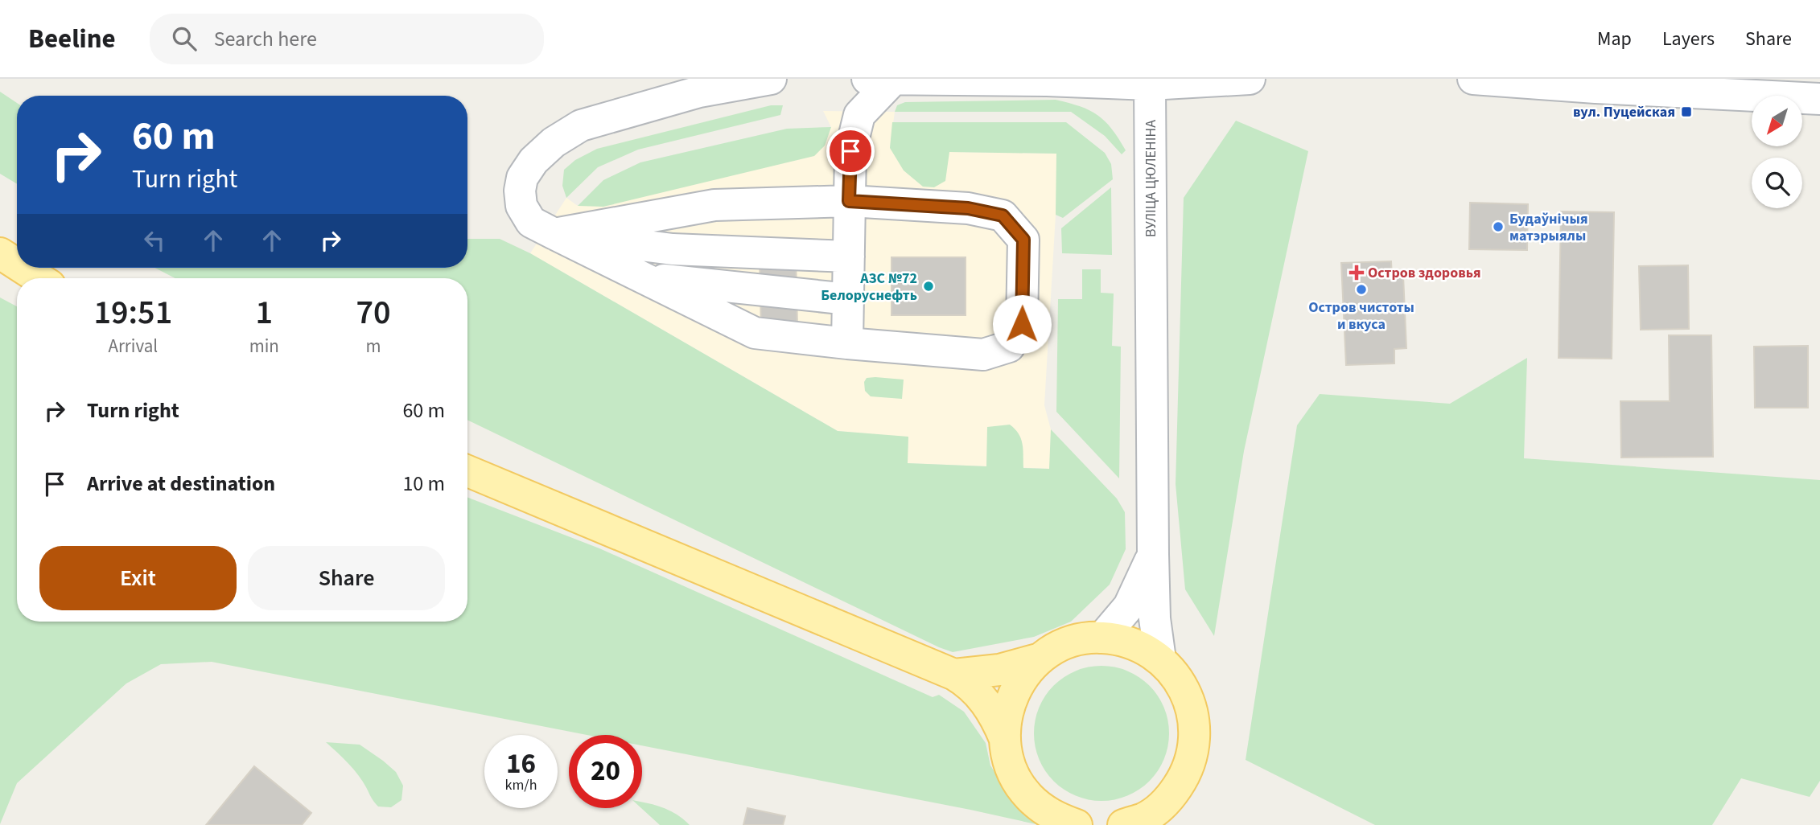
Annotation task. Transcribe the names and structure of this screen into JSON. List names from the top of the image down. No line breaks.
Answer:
{"streets":{"street":["ВУЛІЦА ЦЮЛЕНІНА"]},"places":{"transit":["вул. Пуцейская"],"other":["Будаўнічыя матэрыялы","АЗС №72 Белоруснефть","Остров чистоты и вкуса"],"health":["Остров здоровья"]},"north":"bottom left","page":{"header":"Beeline","search":"Search here","nav":["Map","Layers","Share"],"turn":["60 m","Turn right"],"eta":["19:51","Arrival","1","min","70","m"],"list":[{"name":"Turn right","value":"60 m"},{"name":"Arrive at destination","value":"10 m"}],"buttons":["Exit","Share"],"speed":"16 km/h","limit":"20"}}
